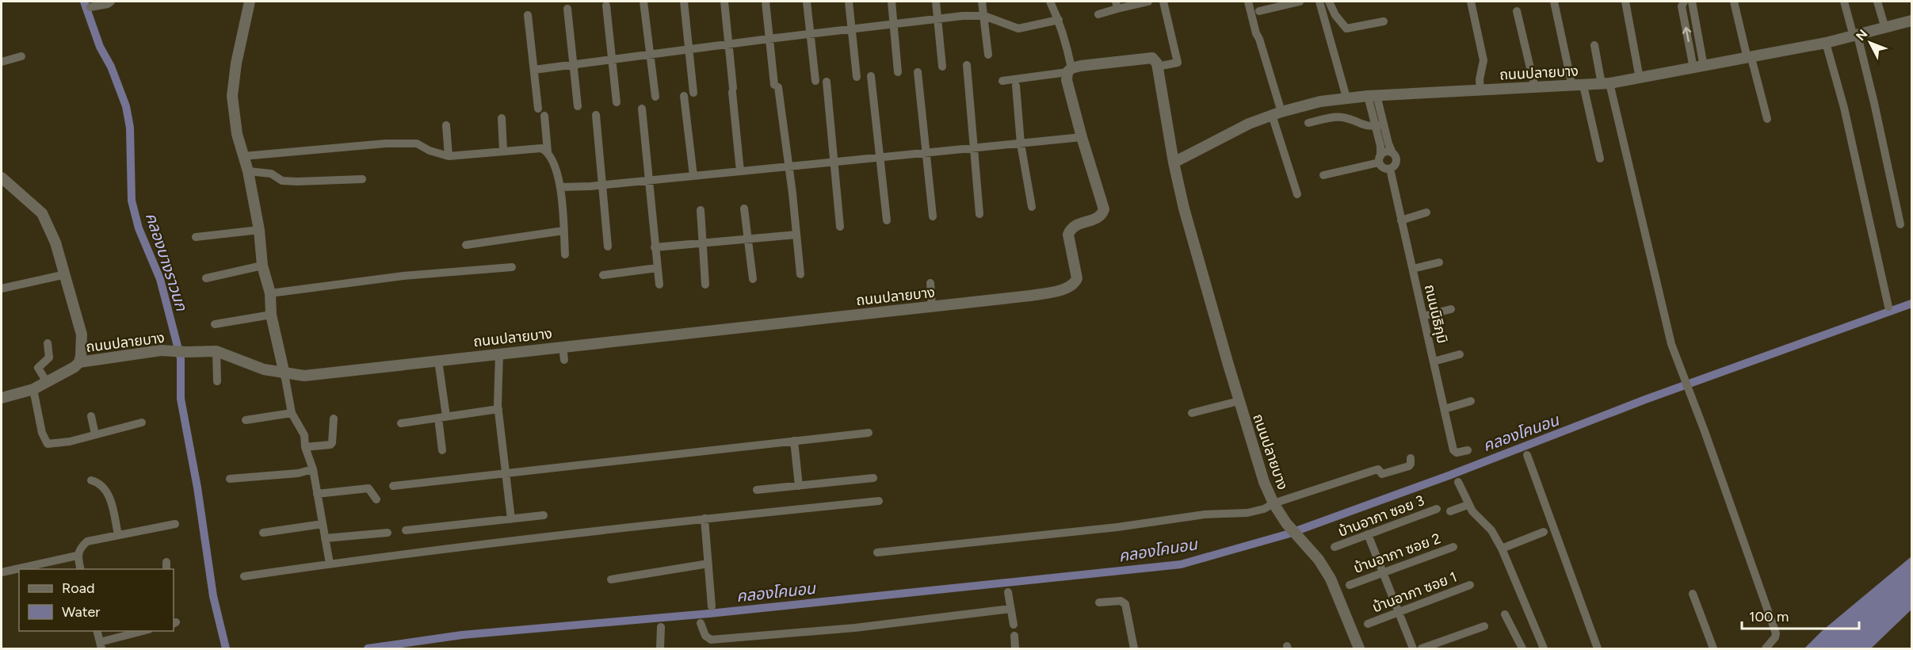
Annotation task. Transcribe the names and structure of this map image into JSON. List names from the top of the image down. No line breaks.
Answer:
{"streets":{"street":["ถนนปลายบาง","ถนนนิธิภุมิ","บ้านอาภา ซอย 3","บ้านอาภา ซอย 2","บ้านอาภา ซอย 1"]},"water":["คลองบางราวนก","คลองโคนอน"],"legend":["Road","Water"],"scale_bar":"100 m","north":"top left"}
